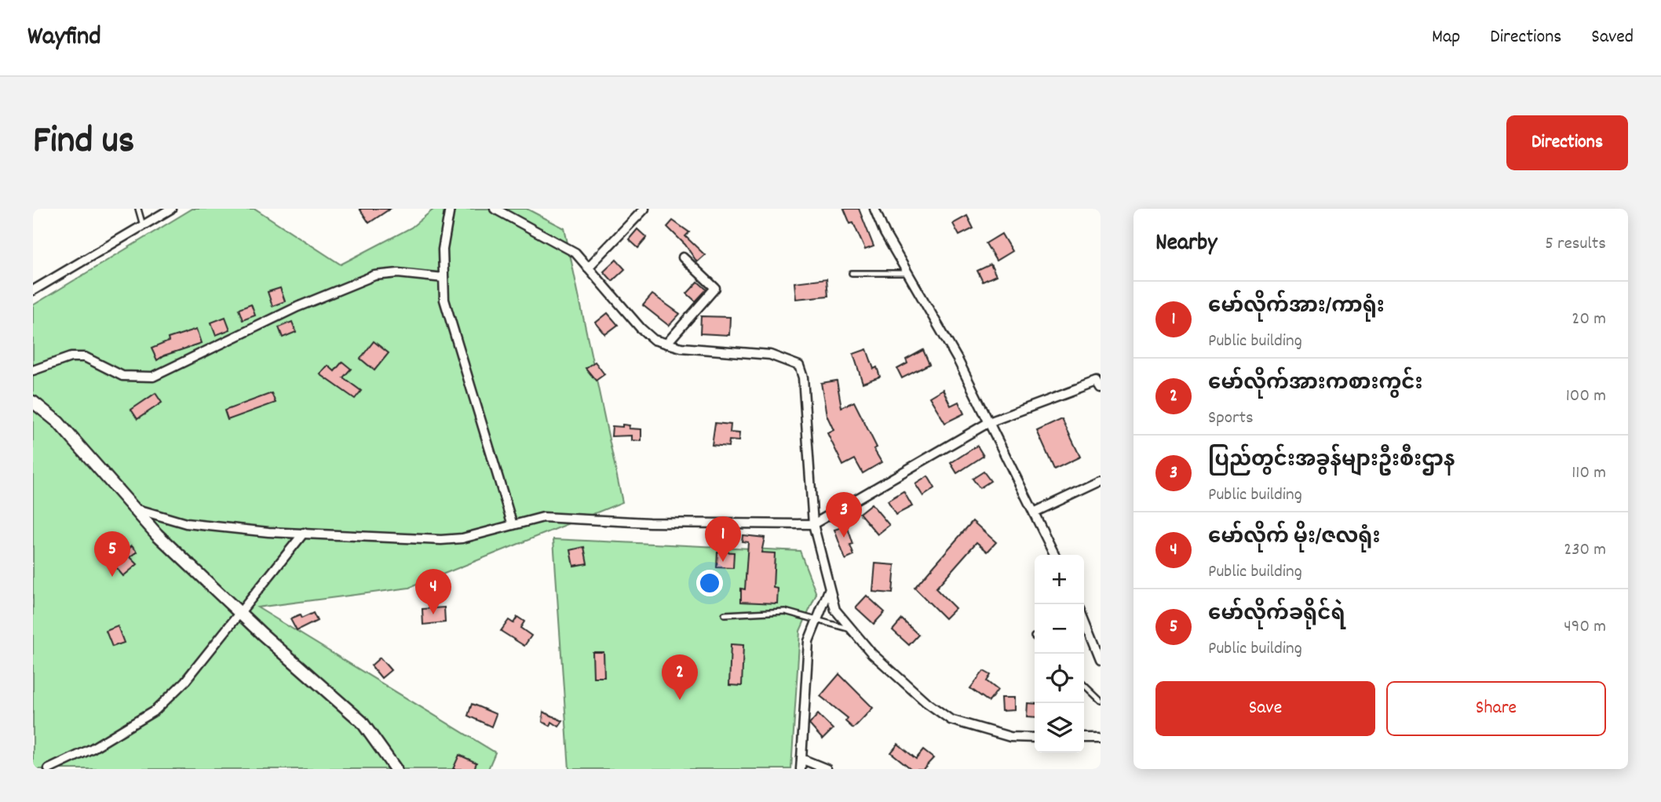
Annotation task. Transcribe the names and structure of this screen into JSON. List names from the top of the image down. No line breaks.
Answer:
{"page":{"header":"Wayfind","nav":["Map","Directions","Saved"],"title":"Find us","buttons":["Directions",["Save","Share"]],"heading":["Nearby","5 results"],"list":[{"mark":"1","name":"မော်လိုက်အား/ကာရုံး","note":"Public building","value":"20 m"},{"mark":"2","name":"မော်လိုက်အားကစားကွင်း","note":"Sports","value":"100 m"},{"mark":"3","name":"ပြည်တွင်းအခွန်များဦးစီးဌာန","note":"Public building","value":"110 m"},{"mark":"4","name":"မော်လိုက် မိုး/ဇလရုံး","note":"Public building","value":"230 m"},{"mark":"5","name":"မော်လိုက်ခရိုင်ရဲ","note":"Public building","value":"490 m"}],"pins":["3","1","5","4","2"],"map_buttons":["+","−"]}}
